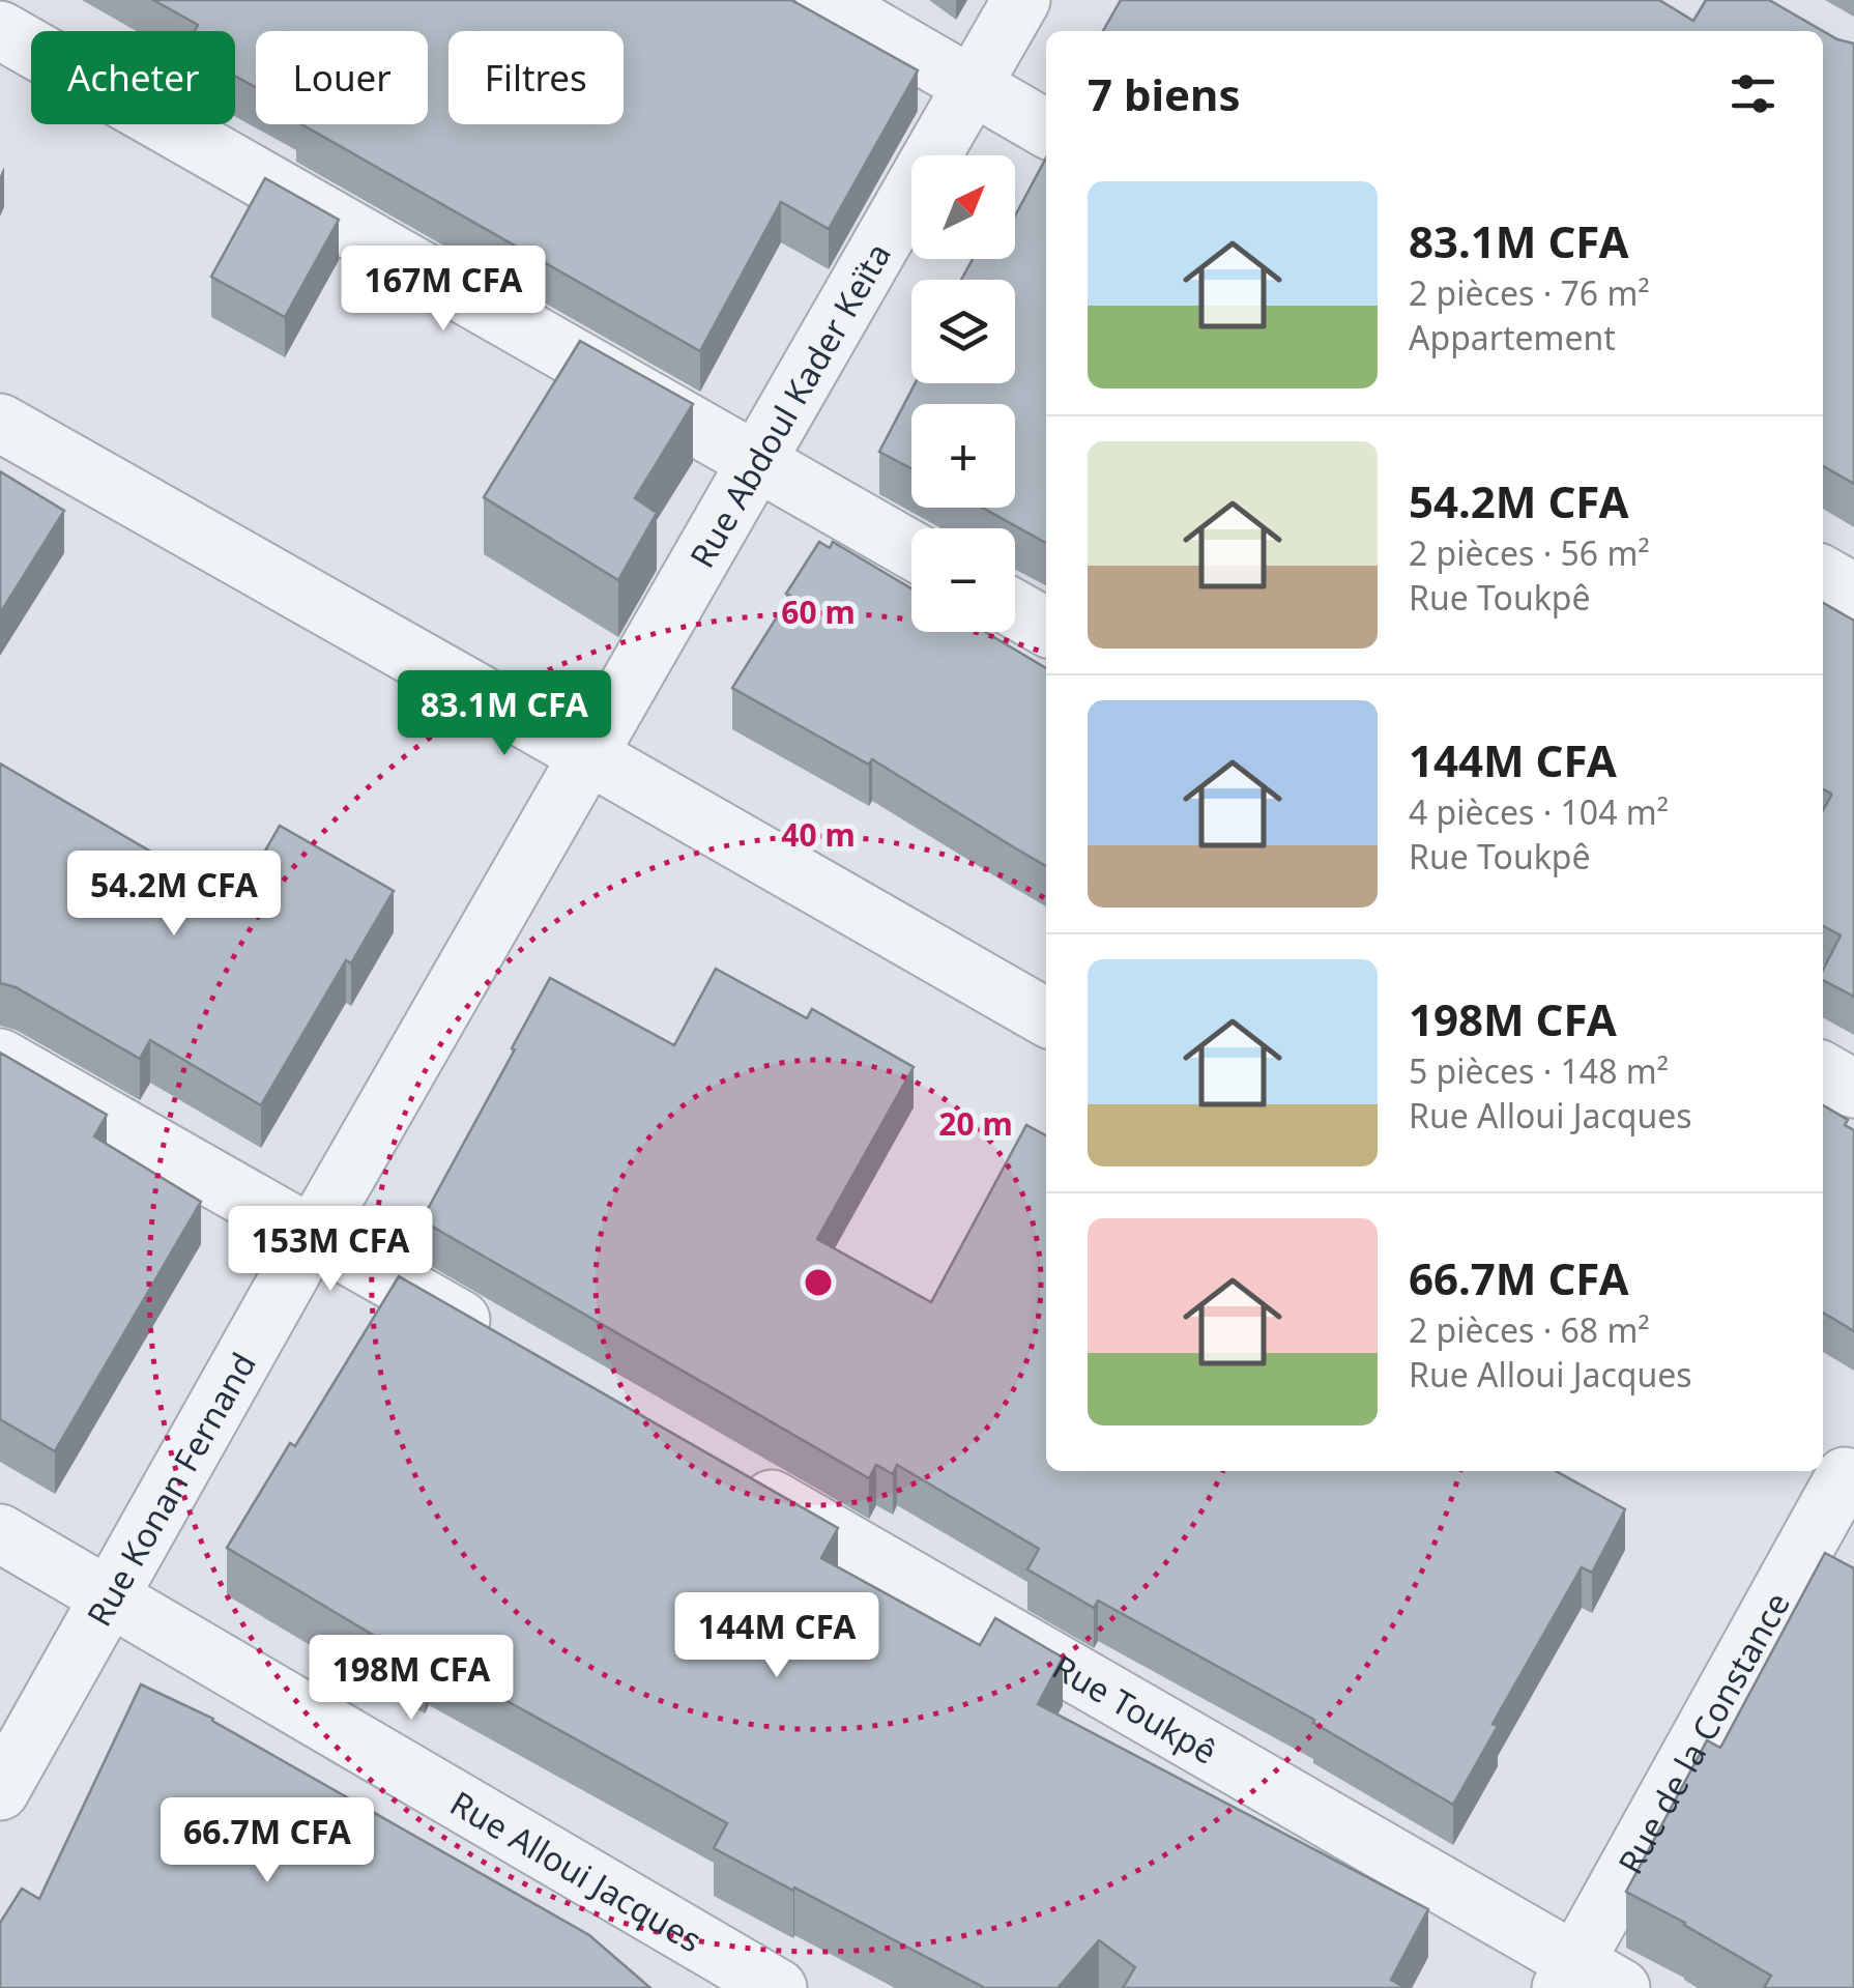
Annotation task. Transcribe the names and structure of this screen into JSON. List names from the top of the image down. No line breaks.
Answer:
{"streets":{"street":["Rue Abdoul Kader Keïta","Rue Konan Fernand","Rue Toukpê","Rue de la Constance","Rue Alloui Jacques"]},"crossings":[["Rue Abdoul Kader Keïta","Rue Konan Fernand"],["Rue Konan Fernand","Rue Alloui Jacques"],["Rue Toukpê","Rue de la Constance"]],"north":"top right","page":{"chip":["Acheter","Louer","Filtres"],"heading":"7 biens","map_buttons":["+","−"],"list":[{"name":"83.1M CFA","note":"2 pièces · 76 m² · Appartement"},{"name":"54.2M CFA","note":"2 pièces · 56 m² · Rue Toukpê"},{"name":"144M CFA","note":"4 pièces · 104 m² · Rue Toukpê"},{"name":"198M CFA","note":"5 pièces · 148 m² · Rue Alloui Jacques"},{"name":"66.7M CFA","note":"2 pièces · 68 m² · Rue Alloui Jacques"}],"price":["167M CFA","83.1M CFA","54.2M CFA","153M CFA","144M CFA","198M CFA","66.7M CFA"]},"rings":["60 m","40 m","20 m"]}
